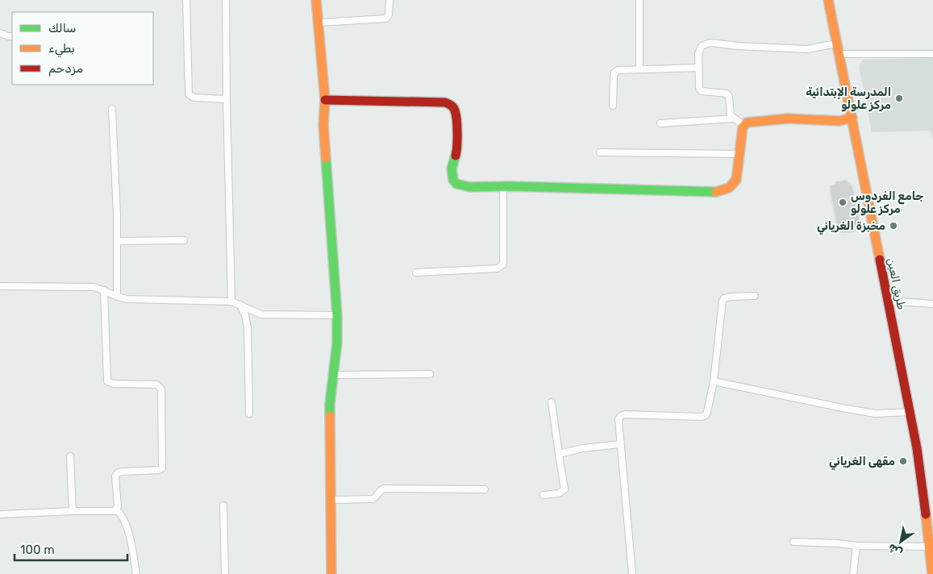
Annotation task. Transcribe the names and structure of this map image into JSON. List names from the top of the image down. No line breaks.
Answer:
{"streets":{"street":["طريق العين"]},"places":["المدرسة الإبتدائية مركز علولو","جامع الفردوس مركز علولو","مخبزة الغرياني","مقهى الغرياني"],"legend":["سالك","بطيء","مزدحم"],"scale_bar":"100 m","north":"bottom left"}
